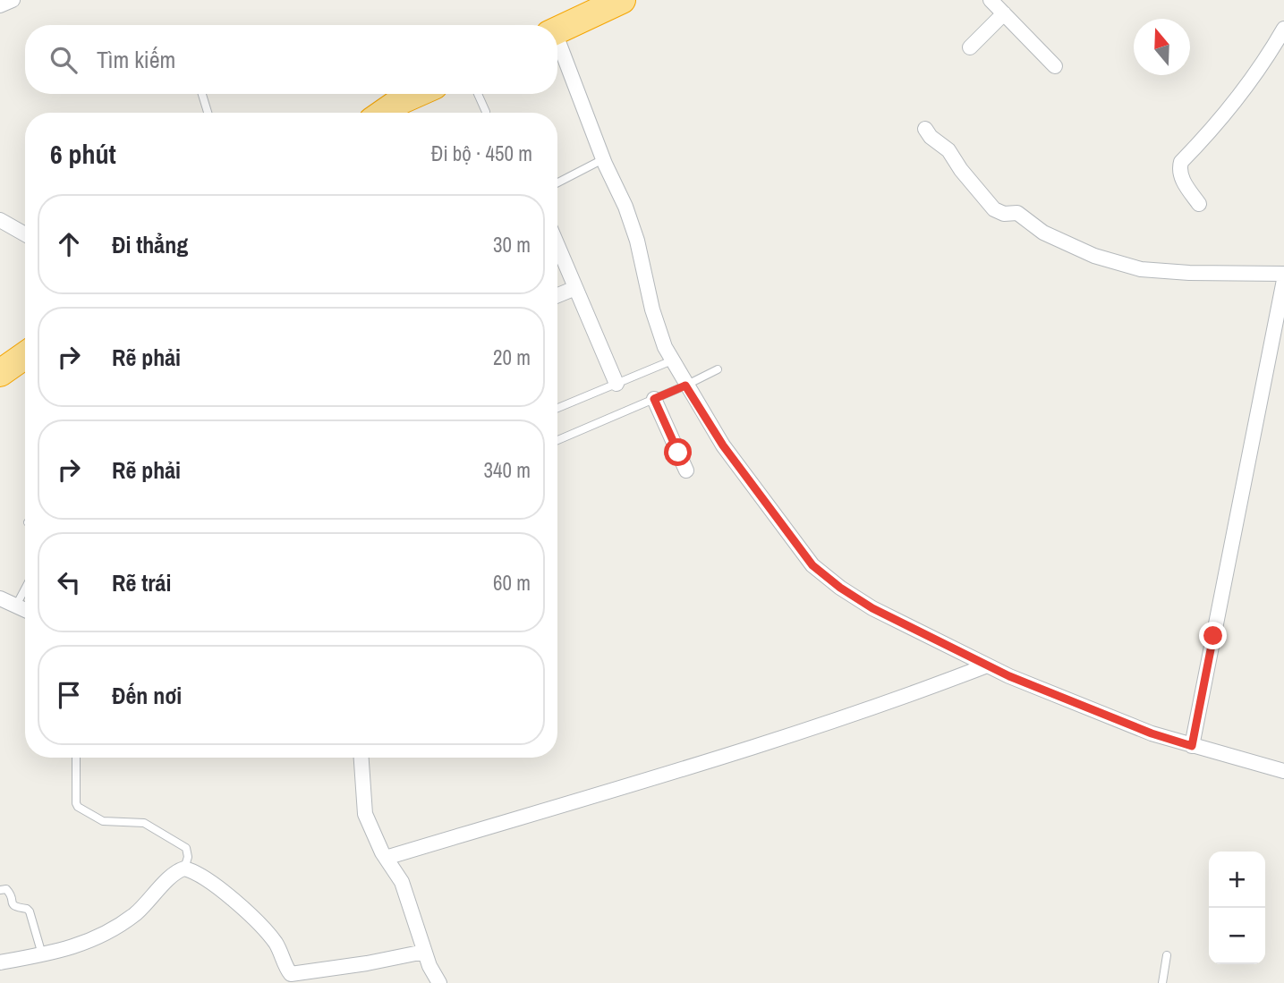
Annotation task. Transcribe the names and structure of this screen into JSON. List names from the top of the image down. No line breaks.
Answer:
{"north":"top","page":{"search":"Tìm kiếm","heading":["6 phút","Đi bộ · 450 m"],"list":[["Đi thẳng","30 m"],["Rẽ phải","20 m"],["Rẽ phải","340 m"],["Rẽ trái","60 m"],"Đến nơi"],"map_buttons":["+","−"]}}
